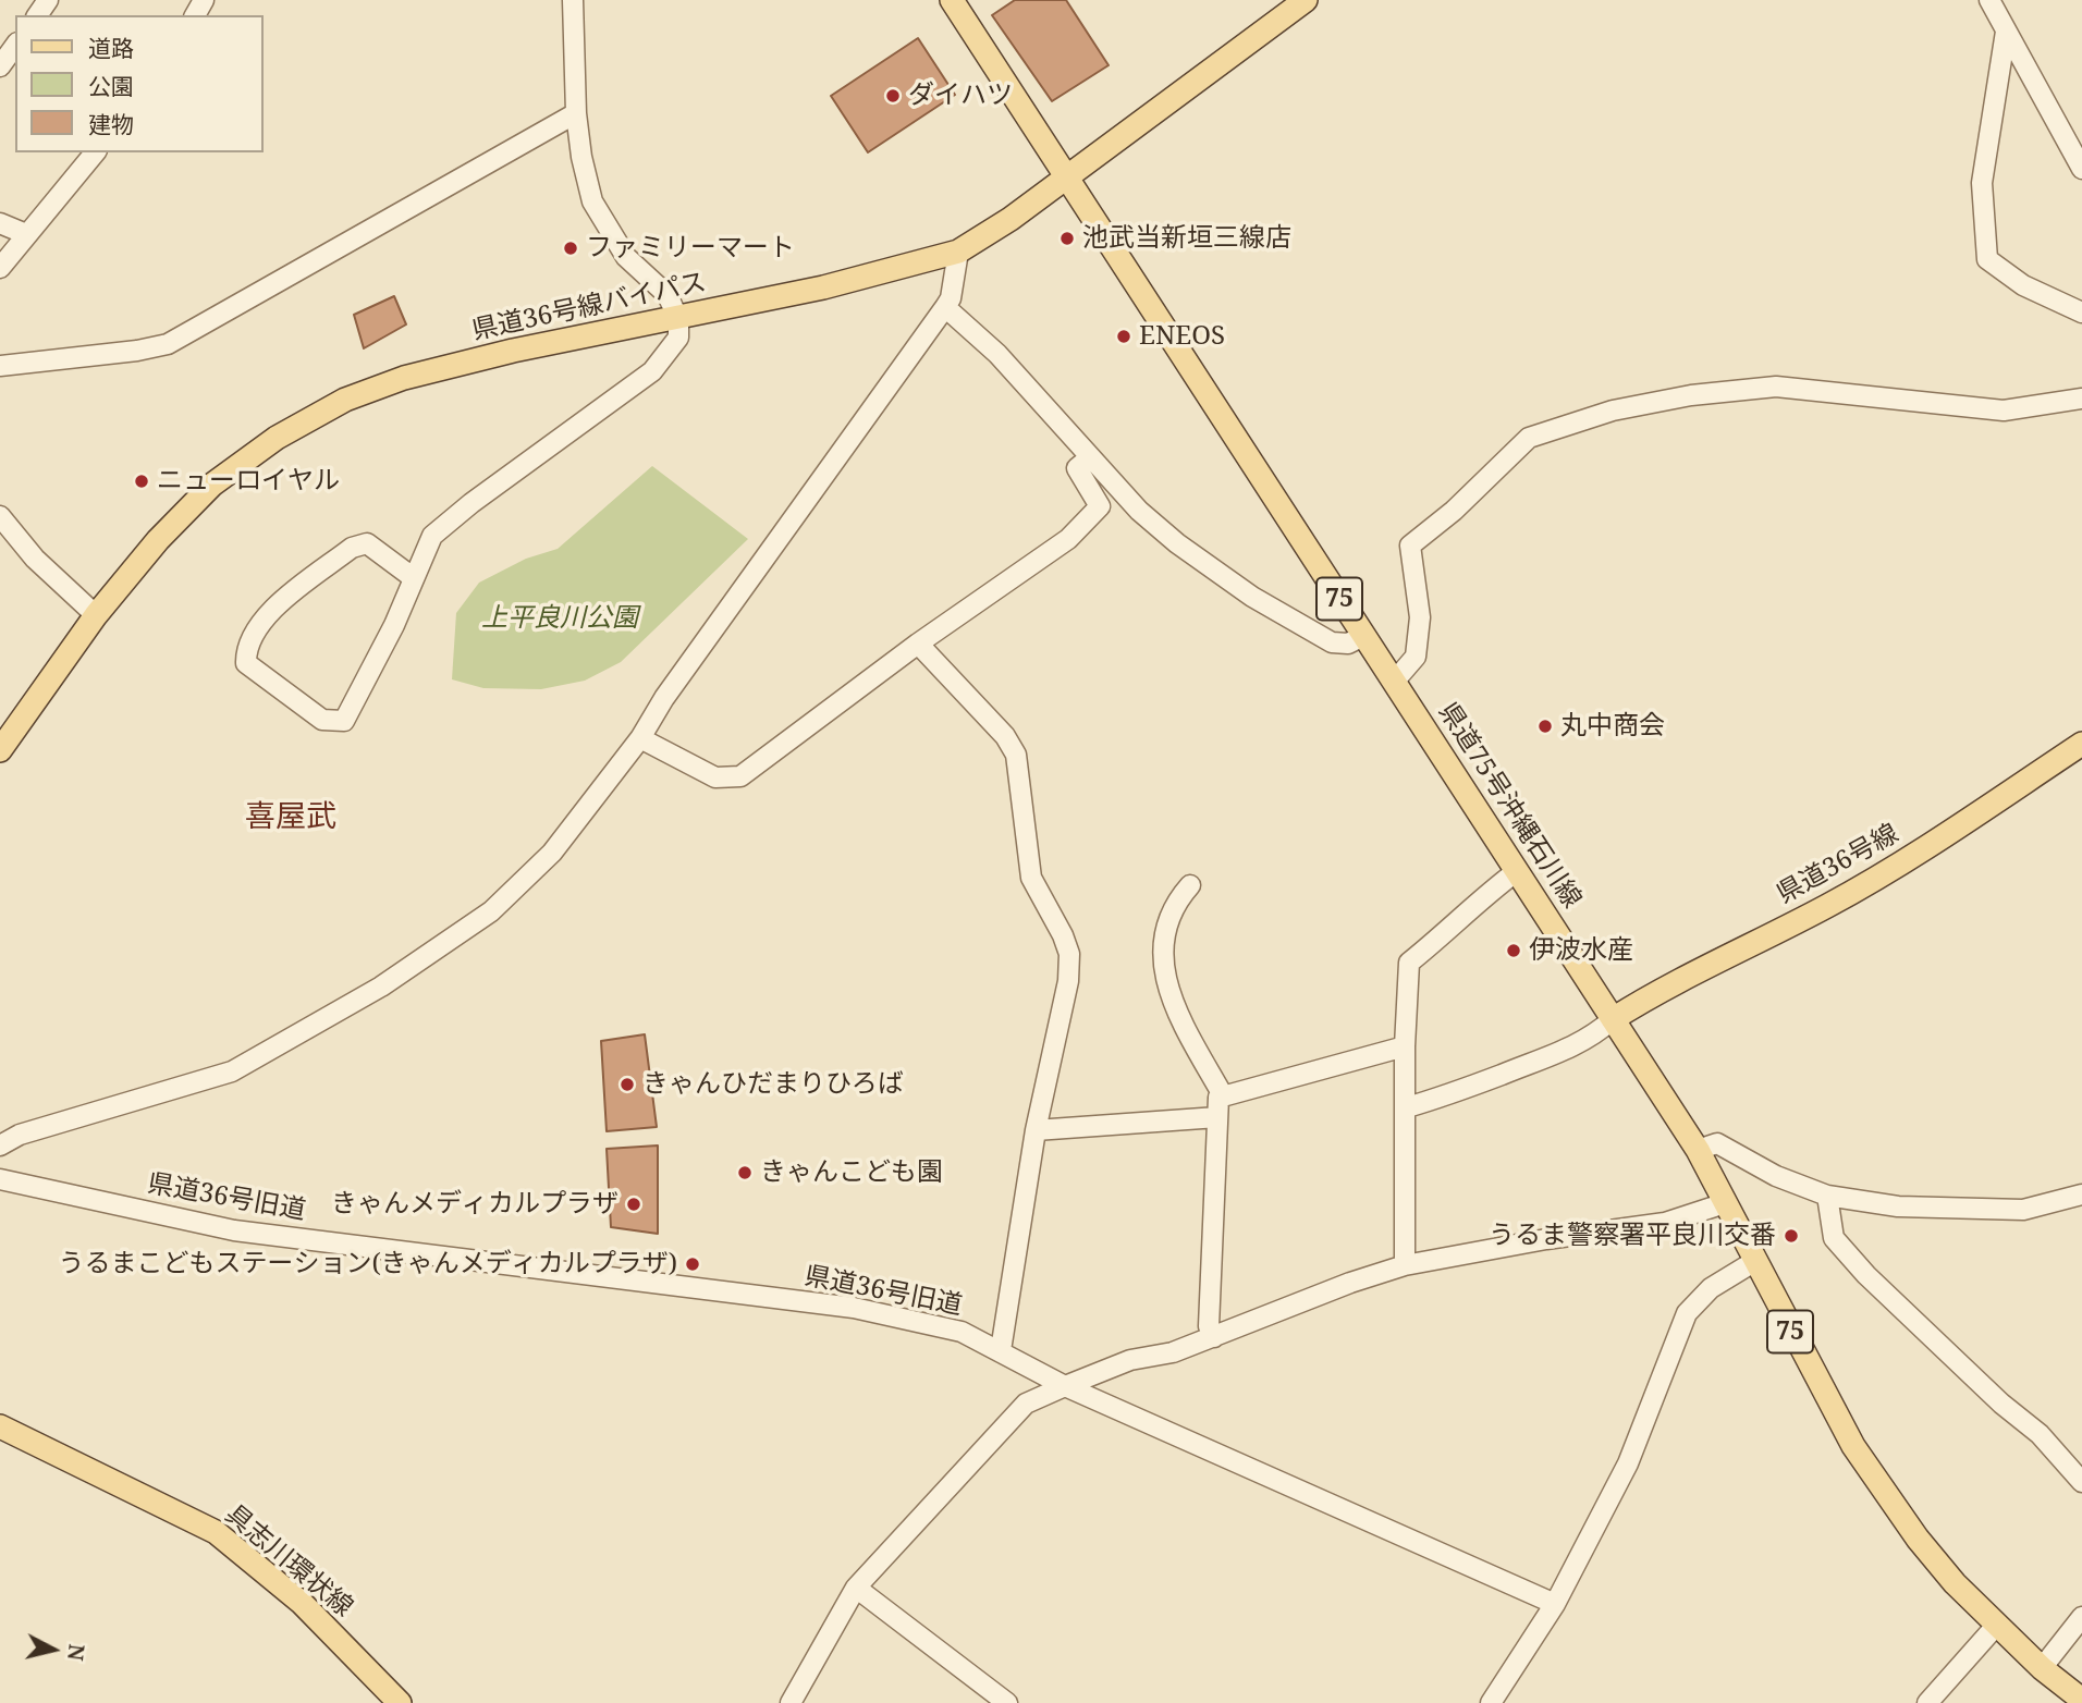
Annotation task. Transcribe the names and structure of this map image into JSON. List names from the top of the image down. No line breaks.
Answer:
{"streets":{"main road":["県道36号線バイパス","75","県道75号沖縄石川線","県道36号線","具志川環状線"],"street":["県道36号旧道"]},"crossings":[["県道36号線バイパス","県道75号沖縄石川線"],["県道75号沖縄石川線","県道36号線"]],"districts":["喜屋武"],"parks":["上平良川公園"],"places":["ダイハツ","池武当新垣三線店","ファミリーマート","ENEOS","ニューロイヤル","丸中商会","伊波水産","きゃんひだまりひろば","きゃんこども園","きゃんメディカルプラザ","うるま警察署平良川交番","うるまこどもステーション(きゃんメディカルプラザ)"],"legend":["道路","公園","建物"],"north":"right"}
